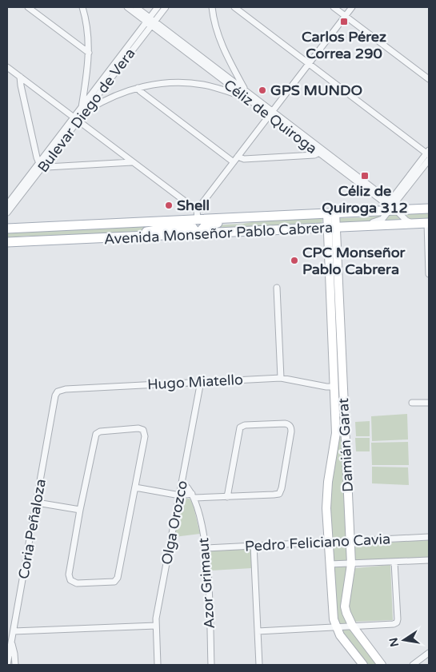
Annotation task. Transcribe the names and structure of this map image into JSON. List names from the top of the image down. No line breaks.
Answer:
{"streets":{"main road":["Avenida Monseñor Pablo Cabrera","Damián Garat"],"street":["Bulevar Diego de Vera","Céliz de Quiroga","Hugo Miatello","Olga Orozco","Coria Peñaloza","Pedro Feliciano Cavia","Azor Grimaut"]},"crossings":[["Bulevar Diego de Vera","Céliz de Quiroga"],["Céliz de Quiroga","Avenida Monseñor Pablo Cabrera"],["Avenida Monseñor Pablo Cabrera","Damián Garat"],["Hugo Miatello","Damián Garat"],["Hugo Miatello","Olga Orozco"],["Hugo Miatello","Coria Peñaloza"],["Damián Garat","Pedro Feliciano Cavia"],["Olga Orozco","Azor Grimaut"],["Pedro Feliciano Cavia","Azor Grimaut"]],"places":{"transit":["Carlos Pérez Correa 290","Céliz de Quiroga 312"],"other":["GPS MUNDO","Shell","CPC Monseñor Pablo Cabrera"]},"north":"left"}
